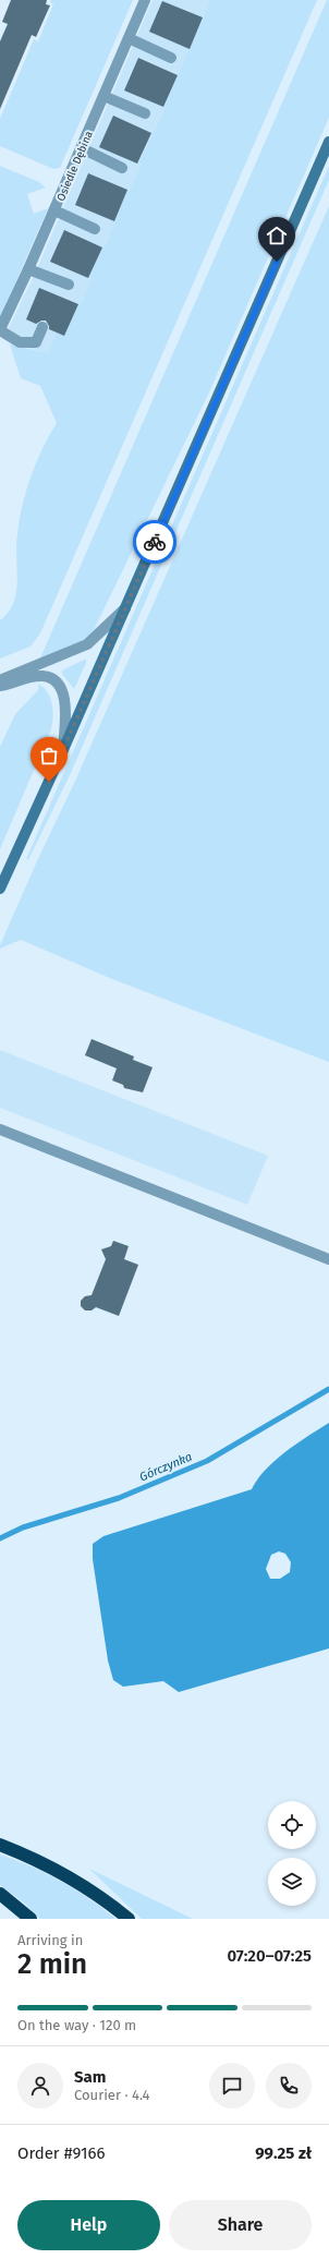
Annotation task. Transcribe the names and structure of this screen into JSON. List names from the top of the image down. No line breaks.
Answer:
{"streets":{"street":["Osiedle Dębina"]},"water":["Górczynka"],"page":{"heading":["2 min","Arriving in","07:20–07:25"],"panel":["Sam","Courier · 4.4","Order #9166","99.25 zł"],"bar":"On the way · 120 m","buttons":["Help","Share"]}}
